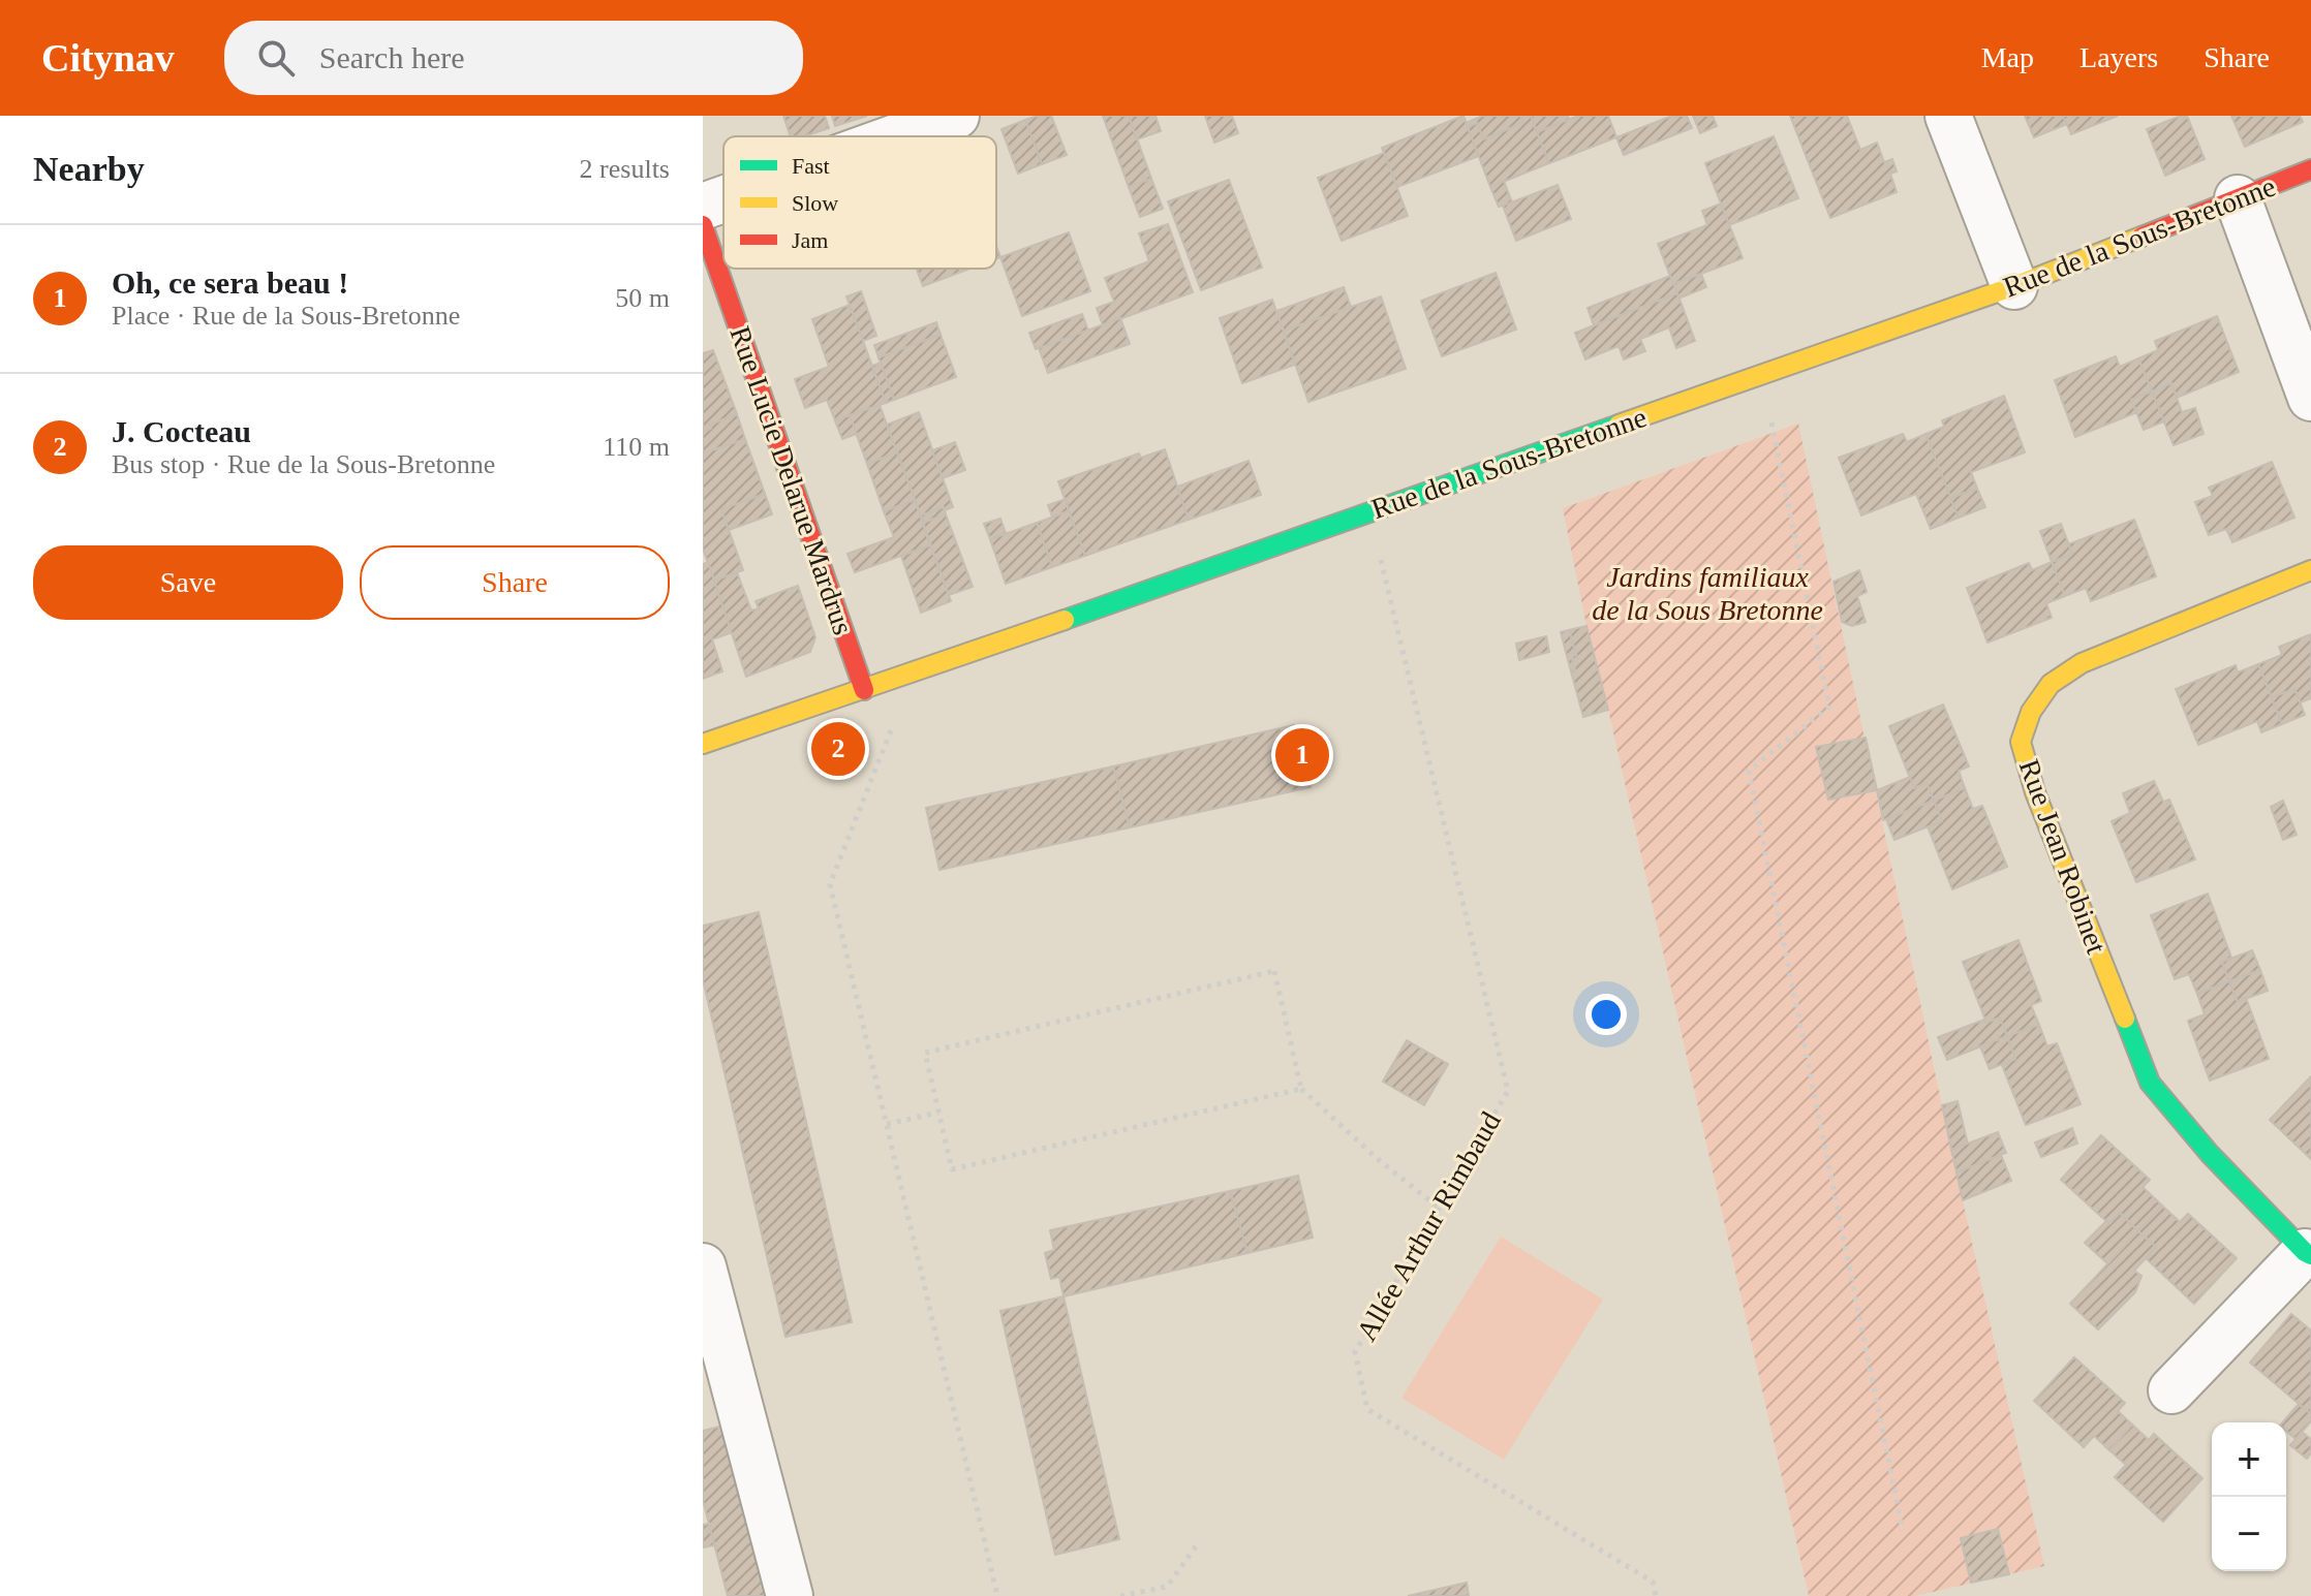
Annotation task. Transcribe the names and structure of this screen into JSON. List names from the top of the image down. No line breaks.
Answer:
{"streets":{"street":["Rue de la Sous-Bretonne","Rue Lucie Delarue Mardrus","Rue Jean Robinet"],"path":["Allée Arthur Rimbaud"]},"crossings":[["Rue de la Sous-Bretonne","Rue Lucie Delarue Mardrus"],["Rue de la Sous-Bretonne","Allée Arthur Rimbaud"]],"parks":["Jardins familiaux de la Sous Bretonne"],"legend":["Fast","Slow","Jam"],"page":{"header":"Citynav","search":"Search here","nav":["Map","Layers","Share"],"heading":["Nearby","2 results"],"list":[{"mark":"1","name":"Oh, ce sera beau !","note":"Place · Rue de la Sous-Bretonne","value":"50 m"},{"mark":"2","name":"J. Cocteau","note":"Bus stop · Rue de la Sous-Bretonne","value":"110 m"}],"buttons":["Save","Share"],"pins":["2","1"],"map_buttons":["+","−"]}}
